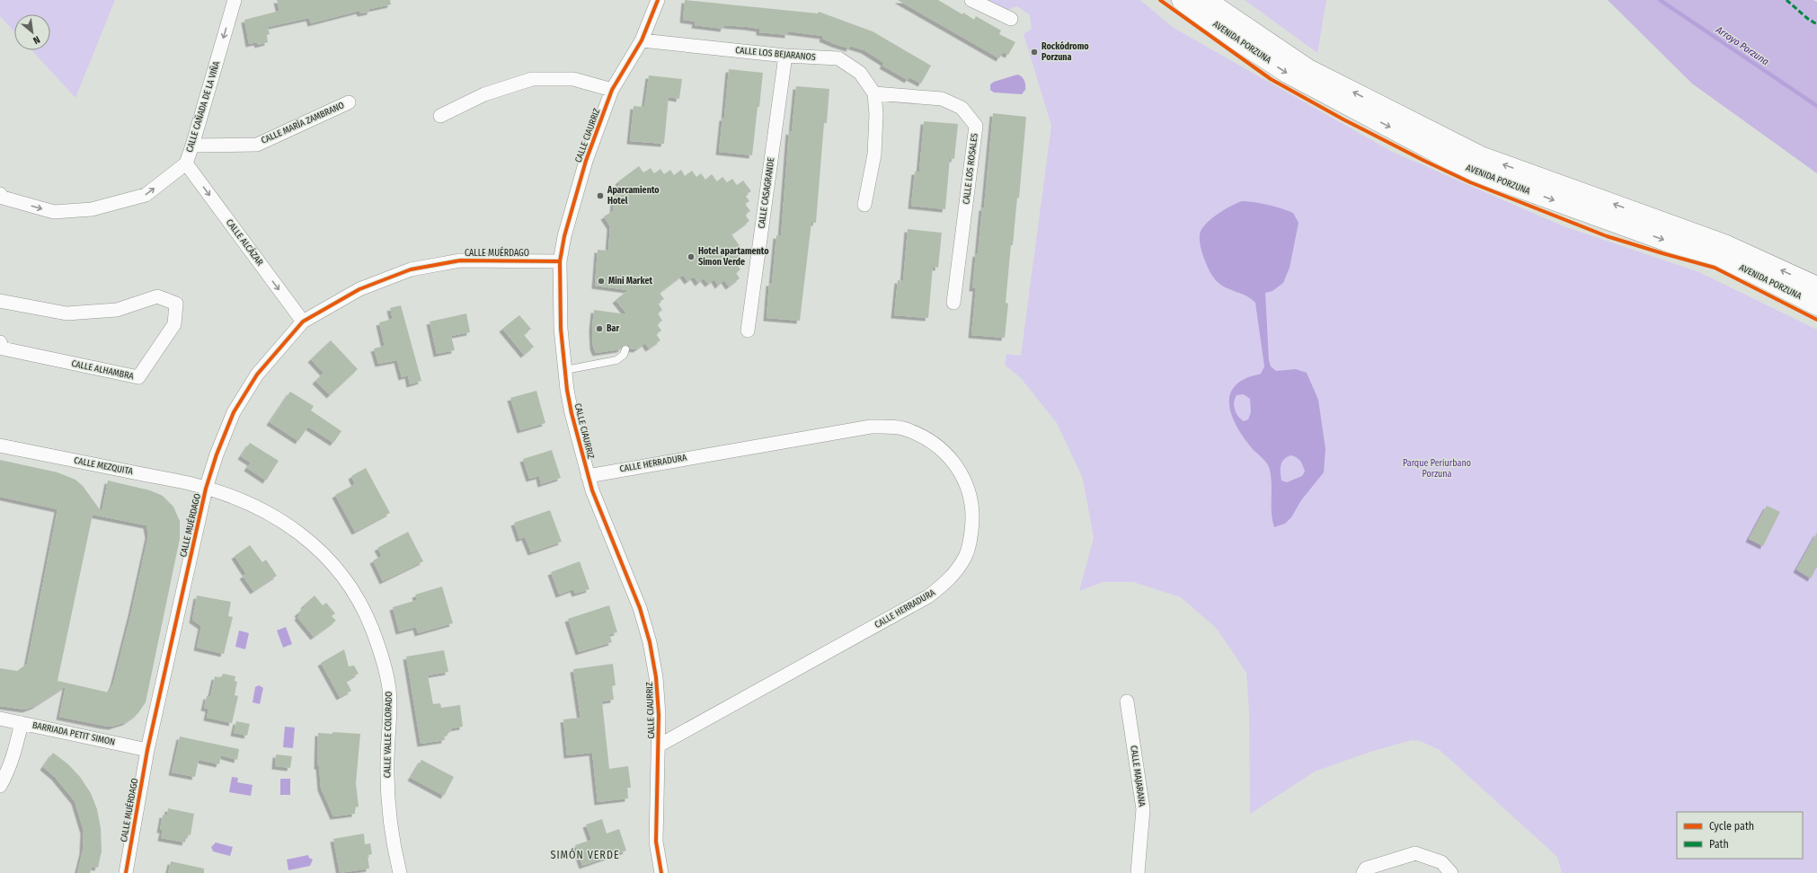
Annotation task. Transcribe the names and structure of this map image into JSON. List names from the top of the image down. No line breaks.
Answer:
{"streets":{"street":["AVENIDA PORZUNA","CALLE LOS BEJARANOS","CALLE CAÑADA DE LA VIÑA","CALLE MARÍA ZAMBRANO","CALLE CIAURRIZ","CALLE LOS ROSALES","CALLE CASAGRANDE","CALLE ALCÁZAR","CALLE MUÉRDAGO","CALLE ALHAMBRA","CALLE HERRADURA","CALLE MEZQUITA","BARRIADA PETIT SIMON","CALLE VALLE COLORADO","CALLE MAJARANA"]},"crossings":[["CALLE LOS BEJARANOS","CALLE CIAURRIZ"],["CALLE LOS BEJARANOS","CALLE LOS ROSALES"],["CALLE LOS BEJARANOS","CALLE CASAGRANDE"],["CALLE CAÑADA DE LA VIÑA","CALLE MARÍA ZAMBRANO"],["CALLE CAÑADA DE LA VIÑA","CALLE ALCÁZAR"],["CALLE CIAURRIZ","CALLE MUÉRDAGO"],["CALLE CIAURRIZ","CALLE HERRADURA"],["CALLE ALCÁZAR","CALLE MUÉRDAGO"],["CALLE MUÉRDAGO","CALLE MEZQUITA"],["CALLE MUÉRDAGO","BARRIADA PETIT SIMON"],["CALLE MUÉRDAGO","CALLE VALLE COLORADO"],["CALLE MEZQUITA","CALLE VALLE COLORADO"]],"one_way":["CALLE ALCÁZAR"],"districts":["SIMÓN VERDE"],"water":["Arroyo Porzuna"],"parks":["Parque Periurbano Porzuna"],"places":["Rockódromo Porzuna","Aparcamiento Hotel","Hotel apartamento Simon Verde","Mini Market","Bar"],"legend":["Cycle path","Path"],"north":"bottom right"}
